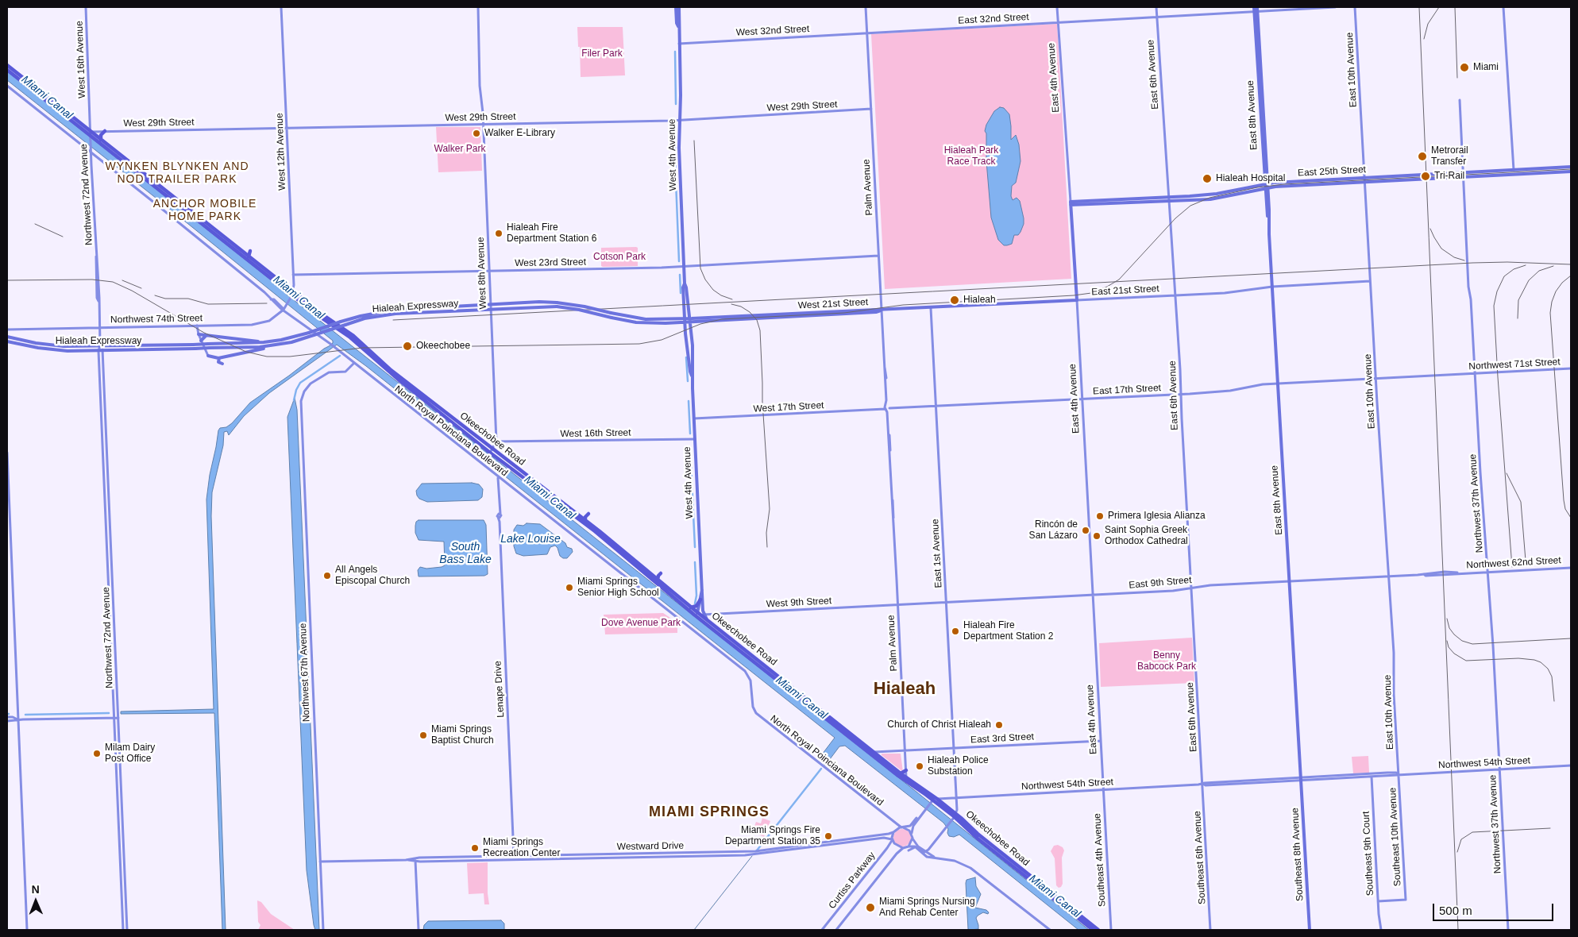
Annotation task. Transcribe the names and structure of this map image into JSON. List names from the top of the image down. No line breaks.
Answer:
{"streets":{"highway":["Okeechobee Road"],"main road":["East 4th Avenue","East 8th Avenue","West 4th Avenue","East 25th Street","East 21st Street","West 21st Street","Hialeah Expressway","Southeast 8th Avenue"],"street":["East 32nd Street","West 32nd Street","West 16th Avenue","East 10th Avenue","East 6th Avenue","West 29th Street","West 12th Avenue","Palm Avenue","Northwest 72nd Avenue","West 23rd Street","West 8th Avenue","Northwest 74th Street","Northwest 71st Street","East 17th Street","West 17th Street","North Royal Poinciana Boulevard","West 16th Street","Northwest 37th Avenue","East 1st Avenue","Northwest 62nd Street","East 9th Street","West 9th Street","Northwest 67th Avenue","Lenape Drive","East 3rd Street","Northwest 54th Street","Southeast 10th Avenue","Westward Drive","Southeast 9th Court","Southeast 6th Avenue","Southeast 4th Avenue","Curtiss Parkway"]},"crossings":[["East 32nd Street","West 32nd Street"],["East 32nd Street","East 6th Avenue"],["East 32nd Street","East 4th Avenue"],["East 32nd Street","East 8th Avenue"],["East 32nd Street","Palm Avenue"],["West 32nd Street","West 4th Avenue"],["West 32nd Street","Palm Avenue"],["West 16th Avenue","West 29th Street"],["West 16th Avenue","Northwest 72nd Avenue"],["West 16th Avenue","Okeechobee Road"],["East 10th Avenue","East 25th Street"],["East 10th Avenue","East 21st Street"],["East 10th Avenue","East 17th Street"],["East 10th Avenue","East 9th Street"],["East 10th Avenue","Northwest 54th Street"],["East 10th Avenue","Southeast 10th Avenue"],["East 6th Avenue","East 25th Street"],["East 6th Avenue","East 21st Street"],["East 6th Avenue","East 17th Street"],["East 6th Avenue","East 9th Street"],["East 6th Avenue","Northwest 54th Street"],["East 6th Avenue","Southeast 6th Avenue"],["East 4th Avenue","East 21st Street"],["East 4th Avenue","East 17th Street"],["East 4th Avenue","East 9th Street"],["East 4th Avenue","East 3rd Street"],["East 4th Avenue","Northwest 54th Street"],["East 4th Avenue","Southeast 4th Avenue"],["West 29th Street","West 12th Avenue"],["West 29th Street","West 4th Avenue"],["West 29th Street","Palm Avenue"],["West 29th Street","Northwest 72nd Avenue"],["West 29th Street","West 8th Avenue"],["West 29th Street","Okeechobee Road"],["East 8th Avenue","East 25th Street"],["East 8th Avenue","East 21st Street"],["East 8th Avenue","East 17th Street"],["East 8th Avenue","East 9th Street"],["East 8th Avenue","Northwest 54th Street"],["East 8th Avenue","Southeast 8th Avenue"],["West 12th Avenue","West 23rd Street"],["West 12th Avenue","Northwest 74th Street"],["West 12th Avenue","Okeechobee Road"],["West 4th Avenue","West 23rd Street"],["West 4th Avenue","West 21st Street"],["West 4th Avenue","Hialeah Expressway"],["West 4th Avenue","West 17th Street"],["West 4th Avenue","West 16th Street"],["West 4th Avenue","Okeechobee Road"],["West 4th Avenue","West 9th Street"],["East 25th Street","Northwest 37th Avenue"],["Palm Avenue","West 23rd Street"],["Palm Avenue","East 21st Street"],["Palm Avenue","West 21st Street"],["Palm Avenue","East 17th Street"],["Palm Avenue","West 17th Street"],["Palm Avenue","Okeechobee Road"],["Palm Avenue","East 9th Street"],["Palm Avenue","West 9th Street"],["Palm Avenue","East 3rd Street"],["Northwest 72nd Avenue","Hialeah Expressway"],["Northwest 72nd Avenue","Northwest 74th Street"],["Northwest 72nd Avenue","North Royal Poinciana Boulevard"],["Northwest 72nd Avenue","Okeechobee Road"],["West 23rd Street","West 8th Avenue"],["West 8th Avenue","Hialeah Expressway"],["West 8th Avenue","West 16th Street"],["West 8th Avenue","Okeechobee Road"],["East 21st Street","West 21st Street"],["East 21st Street","East 1st Avenue"],["West 21st Street","Hialeah Expressway"],["Northwest 74th Street","North Royal Poinciana Boulevard"],["Northwest 74th Street","Okeechobee Road"],["Northwest 71st Street","East 17th Street"],["Northwest 71st Street","Northwest 37th Avenue"],["East 17th Street","West 17th Street"],["East 17th Street","East 1st Avenue"],["North Royal Poinciana Boulevard","Northwest 67th Avenue"],["North Royal Poinciana Boulevard","Lenape Drive"],["North Royal Poinciana Boulevard","Westward Drive"],["North Royal Poinciana Boulevard","Curtiss Parkway"],["Okeechobee Road","East 1st Avenue"],["Okeechobee Road","West 9th Street"],["Okeechobee Road","East 3rd Street"],["Okeechobee Road","Northwest 54th Street"],["Northwest 37th Avenue","Northwest 62nd Street"],["Northwest 37th Avenue","Northwest 54th Street"],["East 1st Avenue","East 9th Street"],["East 1st Avenue","East 3rd Street"],["East 1st Avenue","Northwest 54th Street"],["Northwest 62nd Street","East 9th Street"],["East 9th Street","West 9th Street"],["Northwest 67th Avenue","Westward Drive"],["Lenape Drive","Westward Drive"],["Northwest 54th Street","Southeast 10th Avenue"],["Northwest 54th Street","Southeast 9th Court"],["Northwest 54th Street","Southeast 8th Avenue"],["Northwest 54th Street","Southeast 6th Avenue"],["Northwest 54th Street","Southeast 4th Avenue"],["Southeast 10th Avenue","Southeast 9th Court"],["Westward Drive","Curtiss Parkway"]],"districts":["WYNKEN BLYNKEN AND NOD TRAILER PARK","ANCHOR MOBILE HOME PARK","Hialeah","MIAMI SPRINGS"],"water":["Miami Canal","Lake Louise","South Bass Lake"],"parks":["Filer Park","Walker Park","Hialeah Park Race Track","Cotson Park","Dove Avenue Park","Benny Babcock Park"],"places":["Miami","Walker E-Library","Metrorail Transfer","Tri-Rail","Hialeah Hospital","Hialeah Fire Department Station 6","Hialeah","Okeechobee","Primera Iglesia Alianza","Rincón de San Lázaro","Saint Sophia Greek Orthodox Cathedral","All Angels Episcopal Church","Miami Springs Senior High School","Hialeah Fire Department Station 2","Church of Christ Hialeah","Miami Springs Baptist Church","Milam Dairy Post Office","Hialeah Police Substation","Miami Springs Fire Department Station 35","Miami Springs Recreation Center","Miami Springs Nursing And Rehab Center"],"scale_bar":"500 m","north":"top"}
